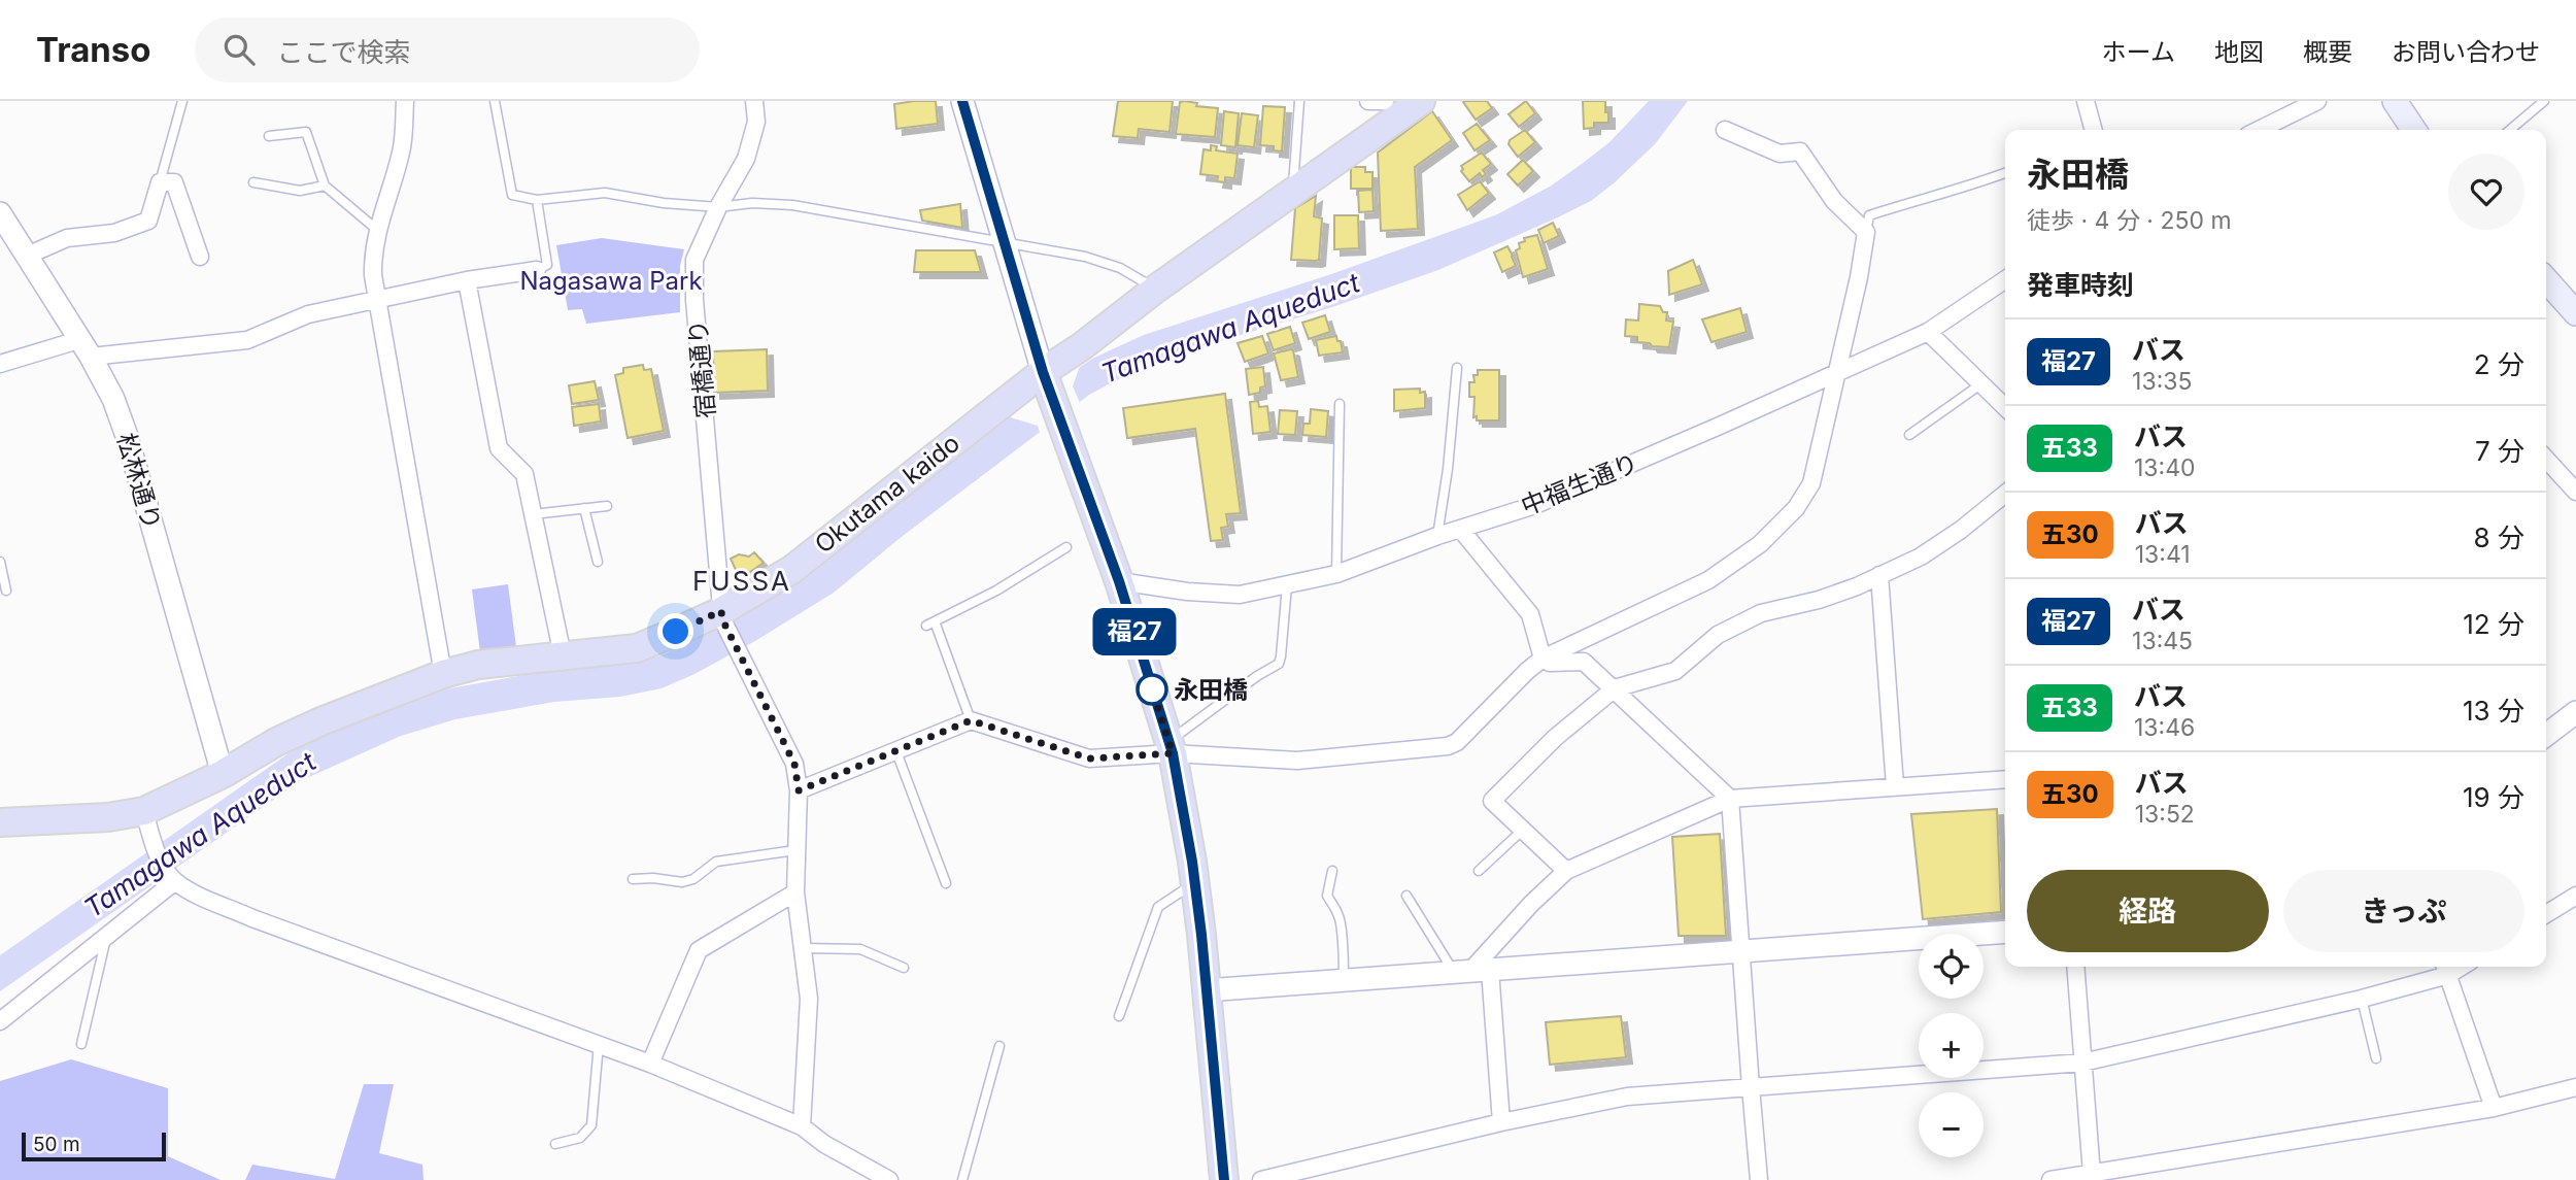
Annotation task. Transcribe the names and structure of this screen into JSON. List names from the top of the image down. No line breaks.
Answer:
{"streets":{"main road":["Okutama kaido"],"street":["宿橋通り","松林通り","中福生通り"]},"crossings":[["宿橋通り","Okutama kaido"],["松林通り","Okutama kaido"]],"districts":["FUSSA"],"water":["Tamagawa Aqueduct"],"parks":["Nagasawa Park"],"places":["永田橋"],"lines":["bus line 福27"],"scale_bar":"50 m","page":{"header":"Transo","search":"ここで検索","nav":["ホーム","地図","概要","お問い合わせ"],"on_map":"福27","heading":[["永田橋","徒歩 · 4 分 · 250 m"],"発車時刻"],"list":[{"mark":"福27","name":"バス","note":"13:35","value":"2 分"},{"mark":"五33","name":"バス","note":"13:40","value":"7 分"},{"mark":"五30","name":"バス","note":"13:41","value":"8 分"},{"mark":"福27","name":"バス","note":"13:45","value":"12 分"},{"mark":"五33","name":"バス","note":"13:46","value":"13 分"},{"mark":"五30","name":"バス","note":"13:52","value":"19 分"}],"buttons":["経路","きっぷ"],"map_buttons":["+","−"],"scale":"50 m"}}
